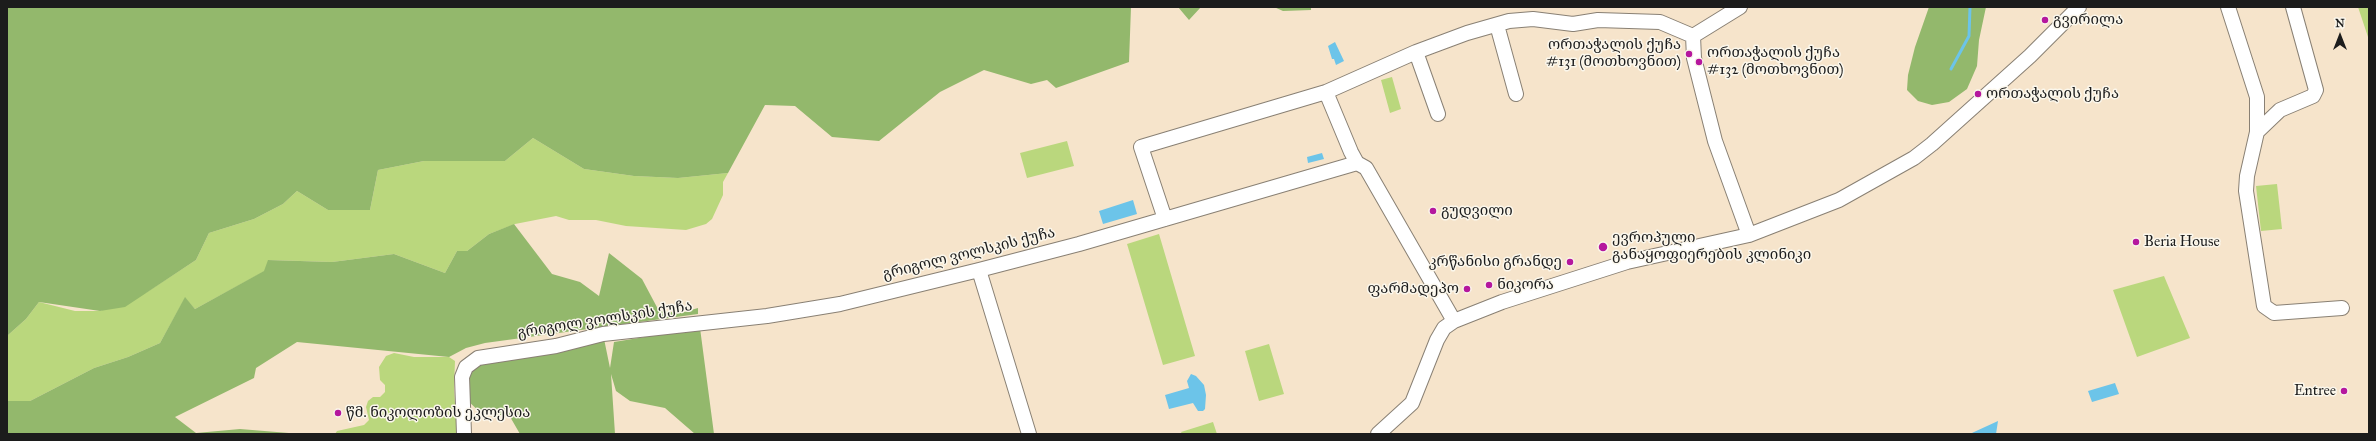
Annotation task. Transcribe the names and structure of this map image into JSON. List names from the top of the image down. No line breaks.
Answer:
{"streets":{"street":["გრიგოლ ვოლსკის ქუჩა"]},"places":["გვირილა","ორთაჭალის ქუჩა #131 (მოთხოვნით)","ორთაჭალის ქუჩა #132 (მოთხოვნით)","ორთაჭალის ქუჩა","გუდვილი","Beria House","ევროპული განაყოფიერების კლინიკი","კრწანისი გრანდე","ნიკორა","ფარმადეპო","Entree","წმ. ნიკოლოზის ეკლესია"],"north":"top"}
